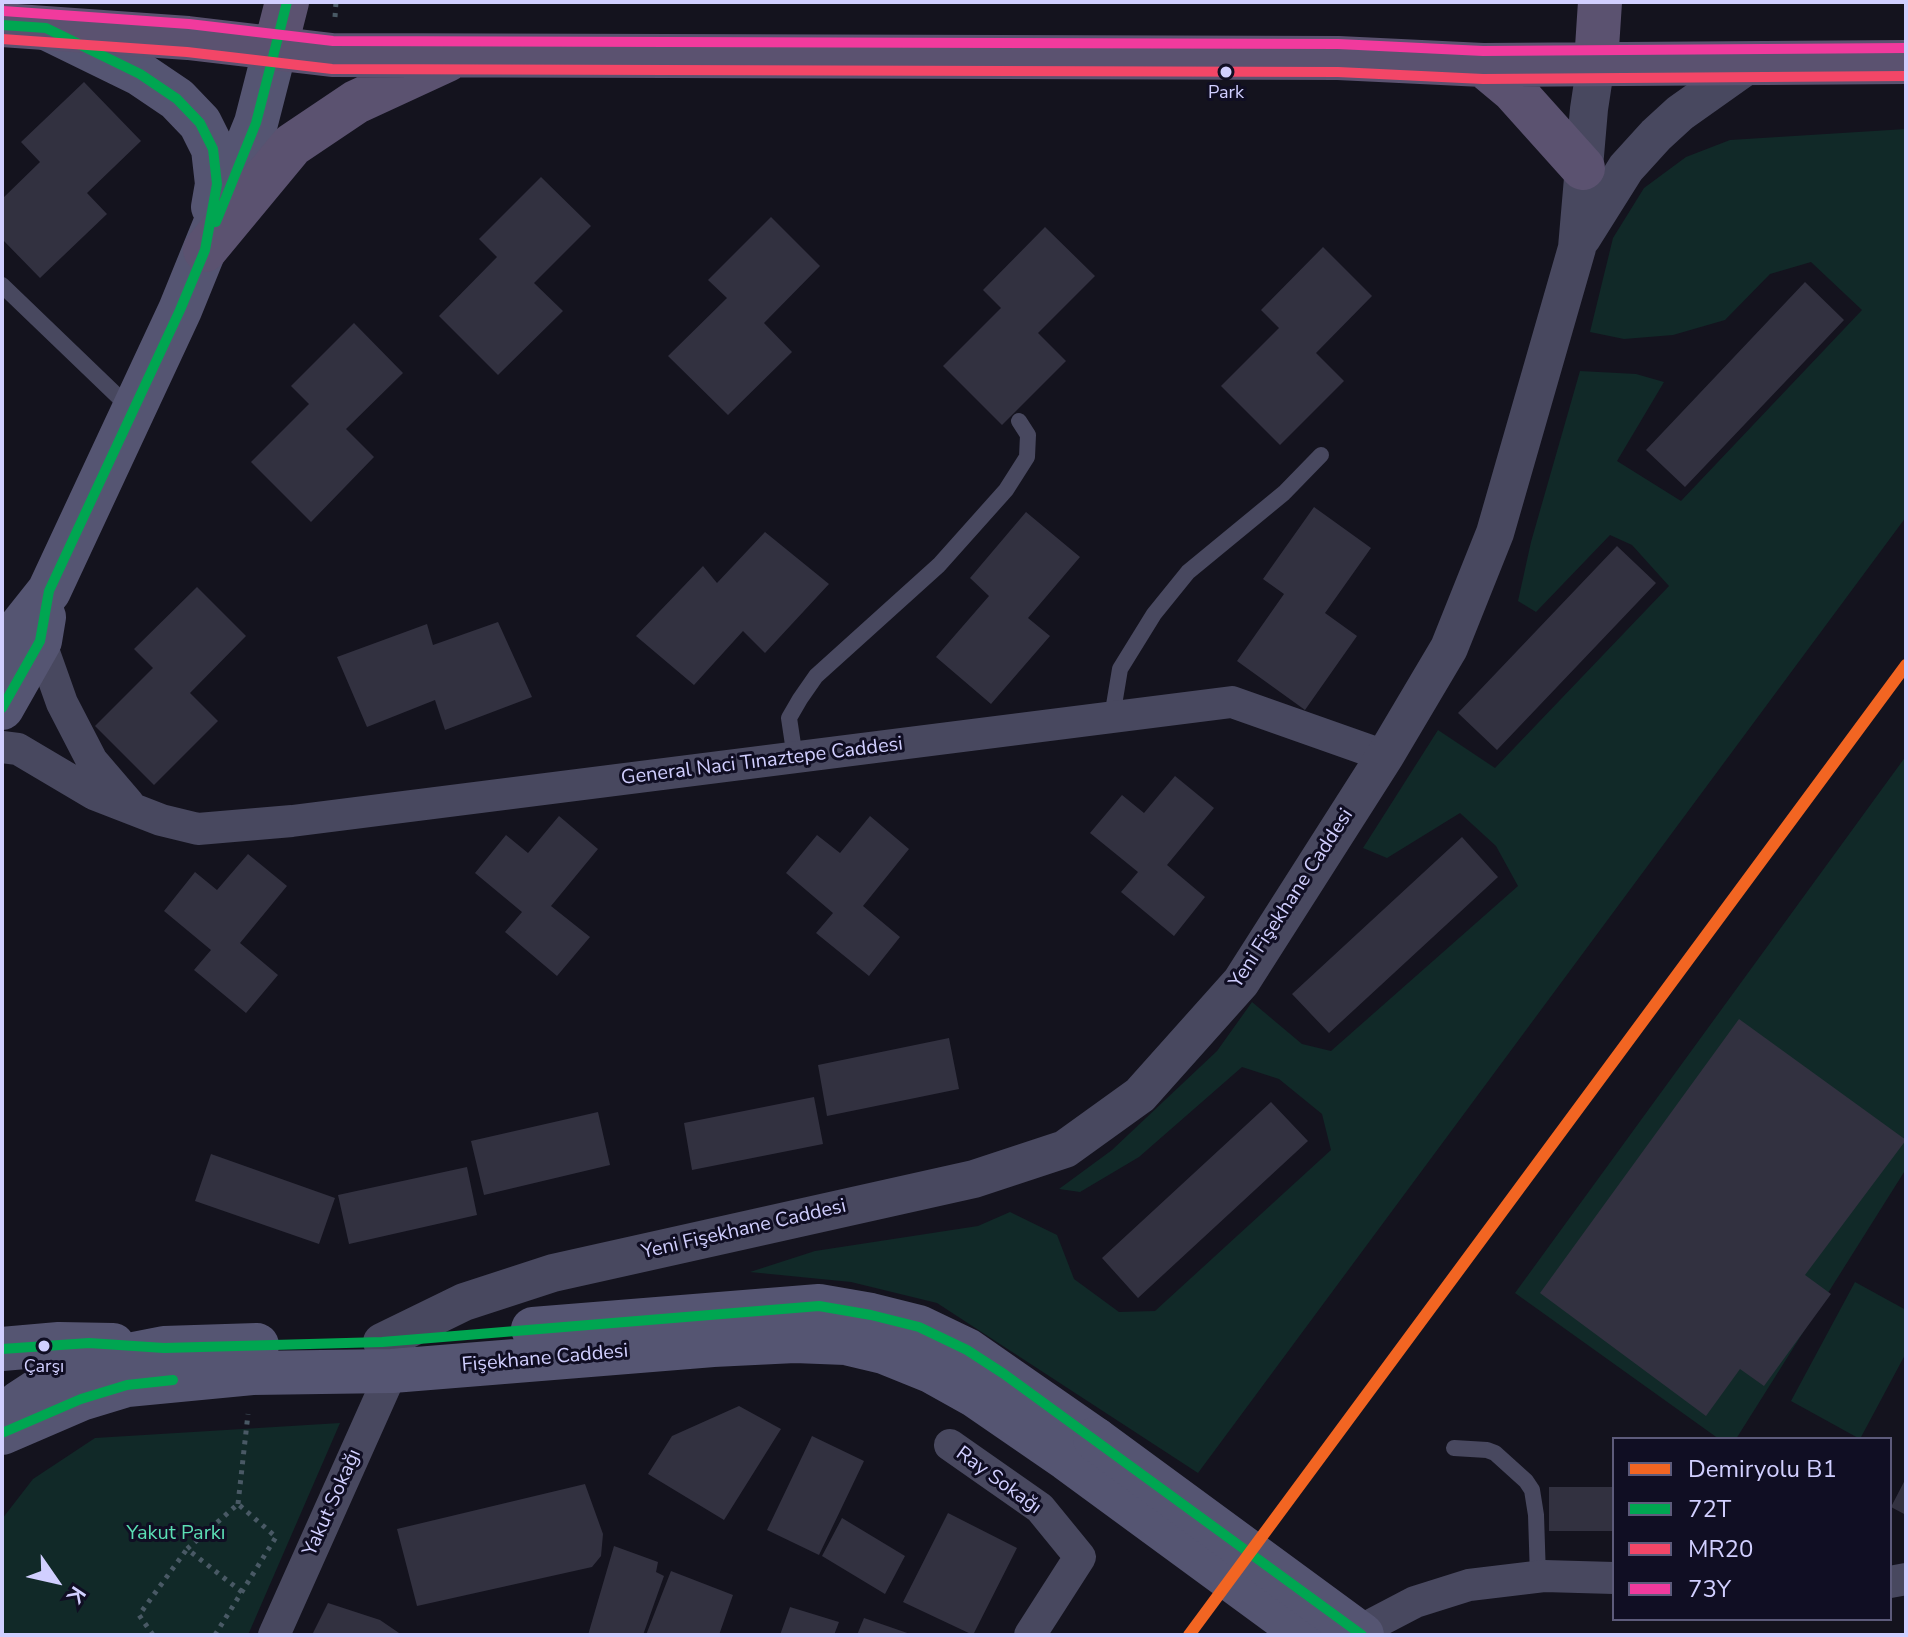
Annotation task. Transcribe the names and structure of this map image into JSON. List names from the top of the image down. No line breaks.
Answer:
{"streets":{"main road":["Fişekhane Caddesi"],"street":["General Naci Tınaztepe Caddesi","Yeni Fişekhane Caddesi","Ray Sokağı","Yakut Sokağı"]},"crossings":[["General Naci Tınaztepe Caddesi","Yeni Fişekhane Caddesi"],["Yeni Fişekhane Caddesi","Fişekhane Caddesi"],["Yeni Fişekhane Caddesi","Yakut Sokağı"],["Fişekhane Caddesi","Yakut Sokağı"]],"parks":["Yakut Parkı"],"places":["Park","Çarşı"],"lines":["transit line 72T","transit line 73Y","transit line MR20","rail line B1"],"legend":["Demiryolu B1","72T","MR20","73Y"],"north":"bottom right"}
